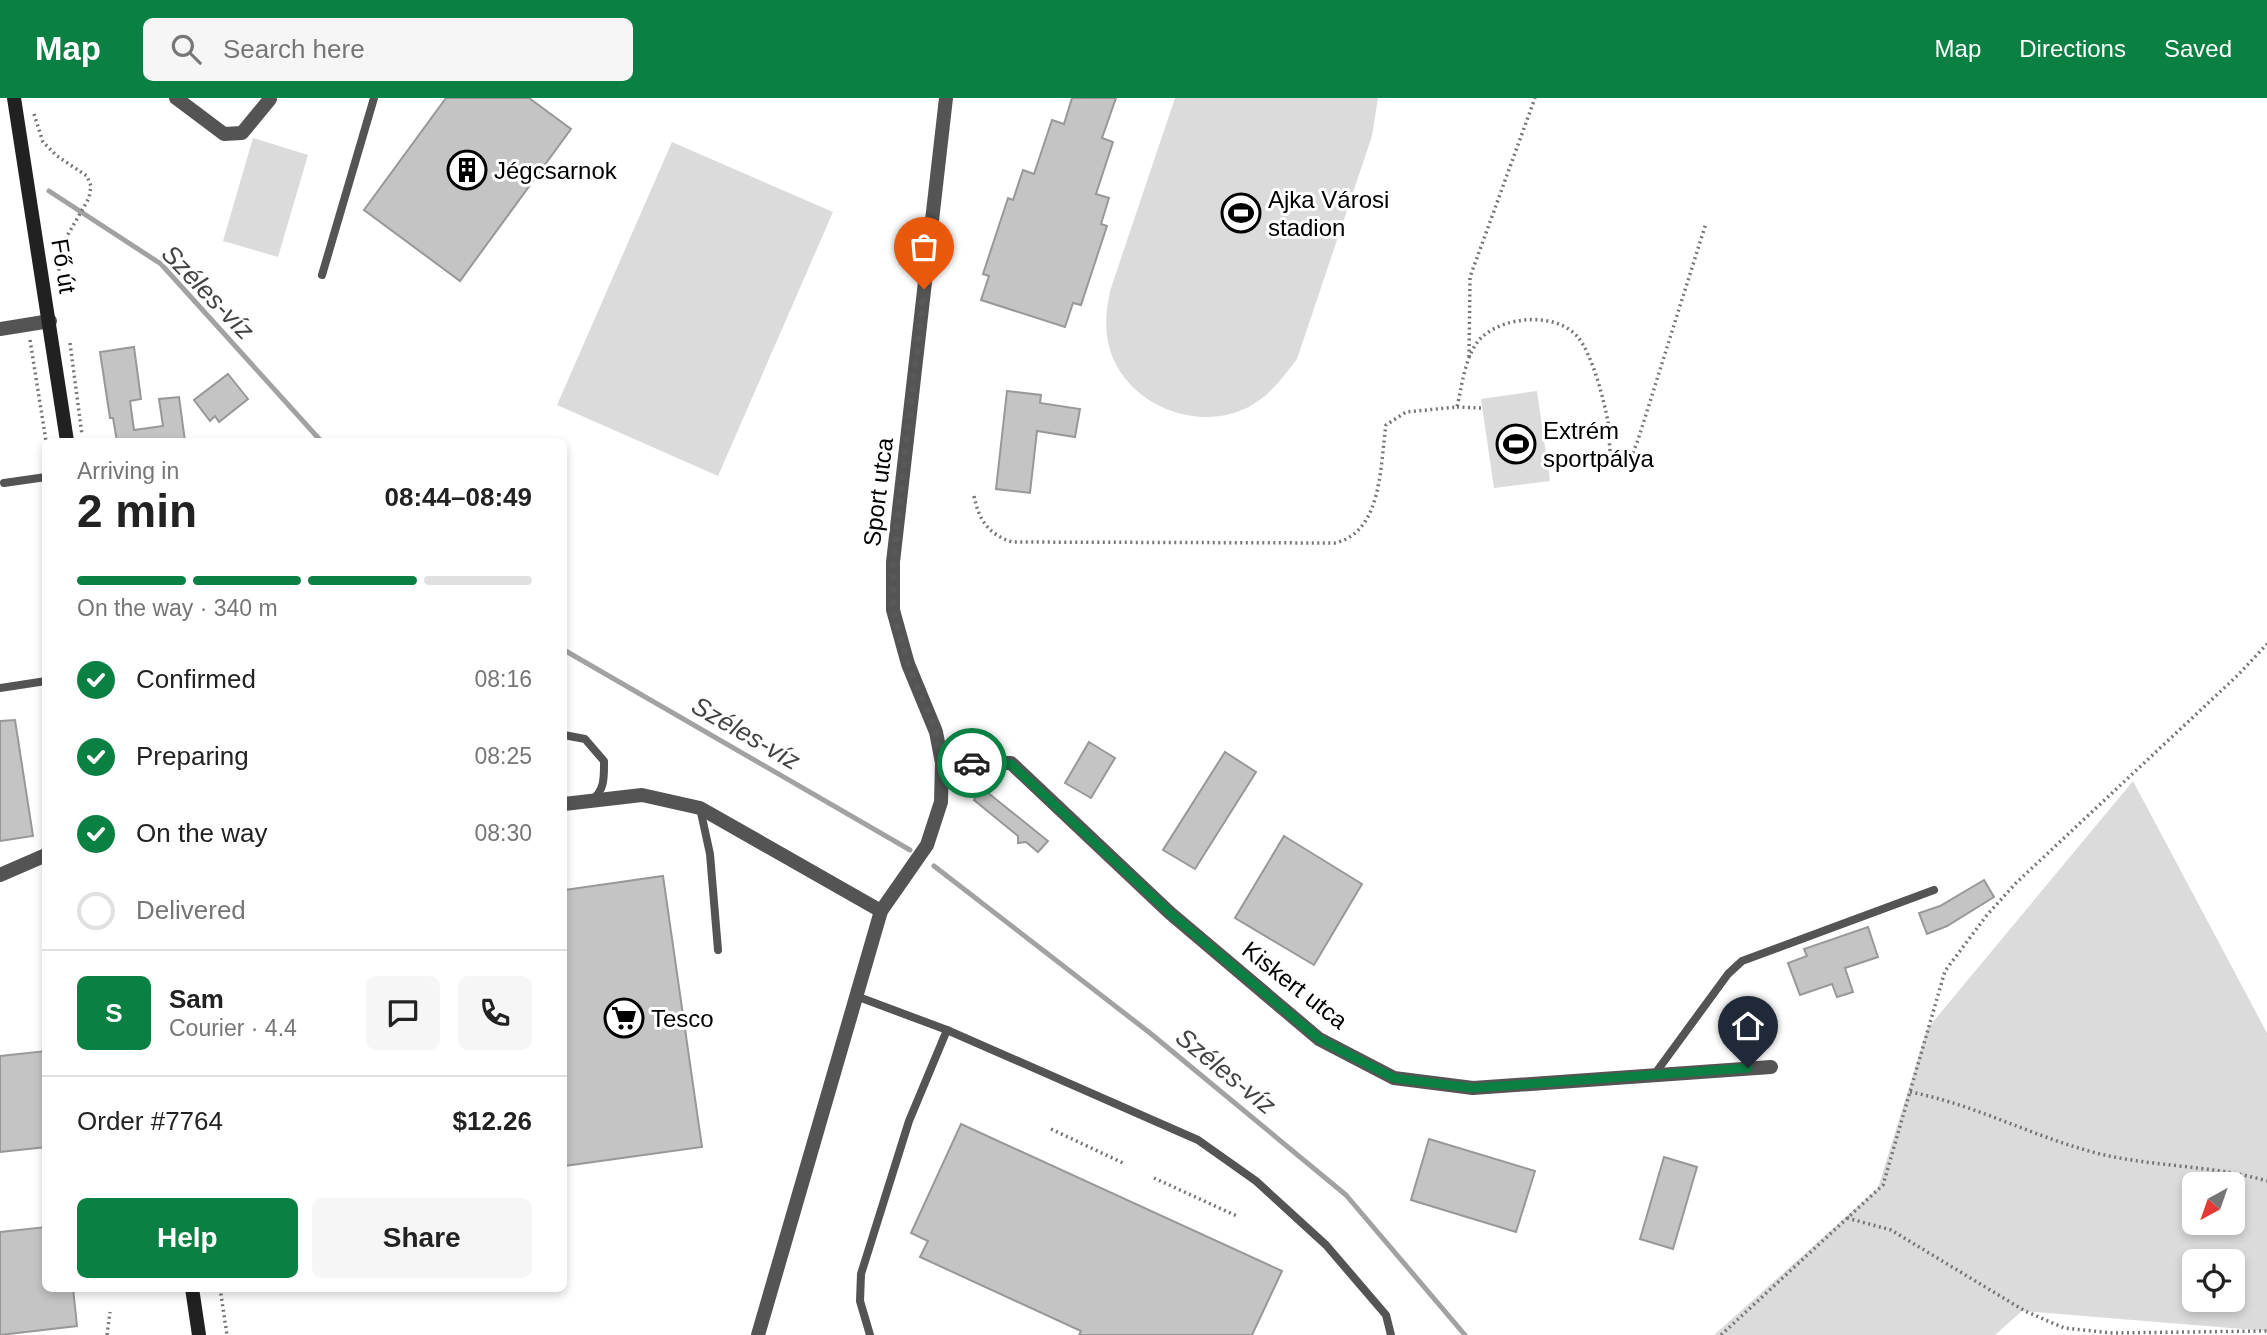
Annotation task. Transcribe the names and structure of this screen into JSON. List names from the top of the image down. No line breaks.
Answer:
{"streets":{"main road":["Fő út"],"street":["Sport utca","Kiskert utca"]},"crossings":[["Sport utca","Kiskert utca"]],"water":["Széles-víz"],"places":{"building":["Jégcsarnok"],"sports":["Ajka Városi stadion","Extrém sportpálya"],"supermarket":["Tesco"]},"north":"bottom left","page":{"header":"Map","search":"Search here","nav":["Map","Directions","Saved"],"heading":["2 min","Arriving in","08:44–08:49"],"panel":["Sam","Courier · 4.4","Order #7764","$12.26"],"bar":"On the way · 340 m","list":[["Confirmed","08:16"],["Preparing","08:25"],["On the way","08:30"],"Delivered"],"round":"S","buttons":["Help","Share"]}}
